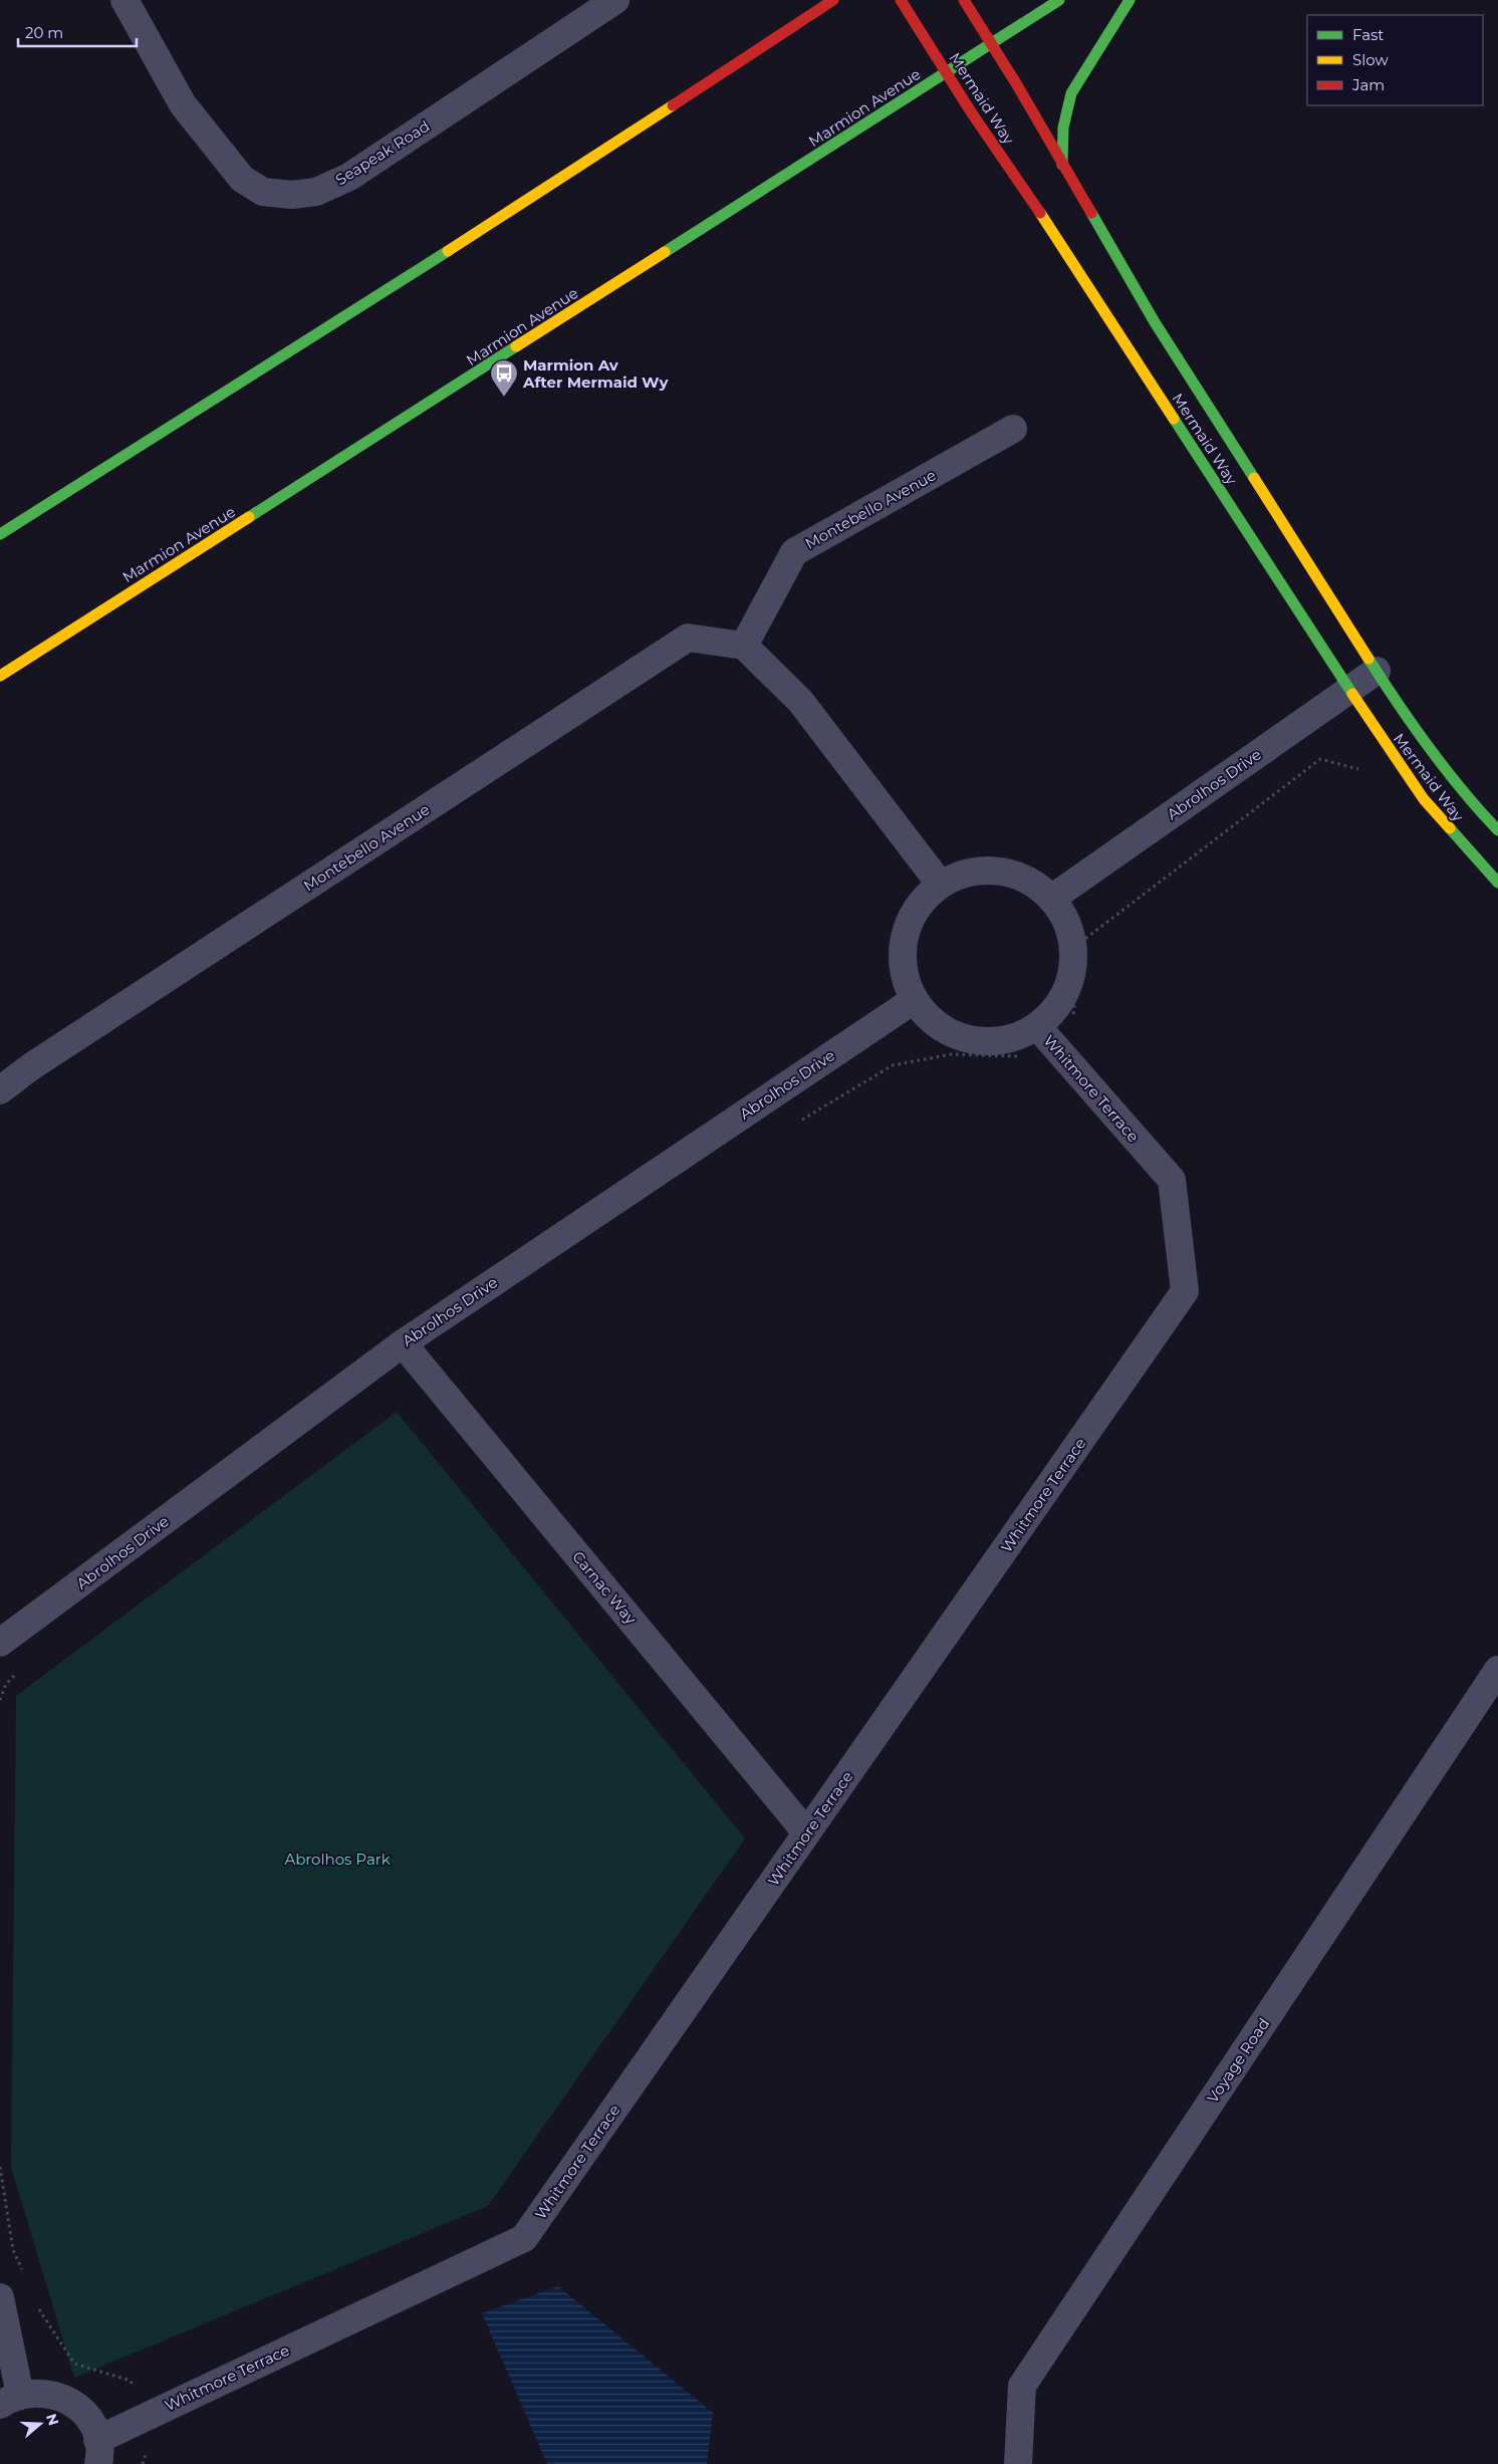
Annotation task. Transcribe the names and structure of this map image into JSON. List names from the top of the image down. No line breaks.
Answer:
{"streets":{"main road":["Mermaid Way","Marmion Avenue"],"street":["Seapeak Road","Montebello Avenue","Abrolhos Drive","Whitmore Terrace","Carnac Way","Voyage Road"]},"crossings":[["Mermaid Way","Marmion Avenue"],["Mermaid Way","Abrolhos Drive"],["Abrolhos Drive","Whitmore Terrace"],["Abrolhos Drive","Carnac Way"],["Whitmore Terrace","Carnac Way"]],"parks":["Abrolhos Park"],"places":{"bus stop":["Marmion Av After Mermaid Wy"]},"legend":["Fast","Slow","Jam"],"scale_bar":"20 m","north":"right"}
